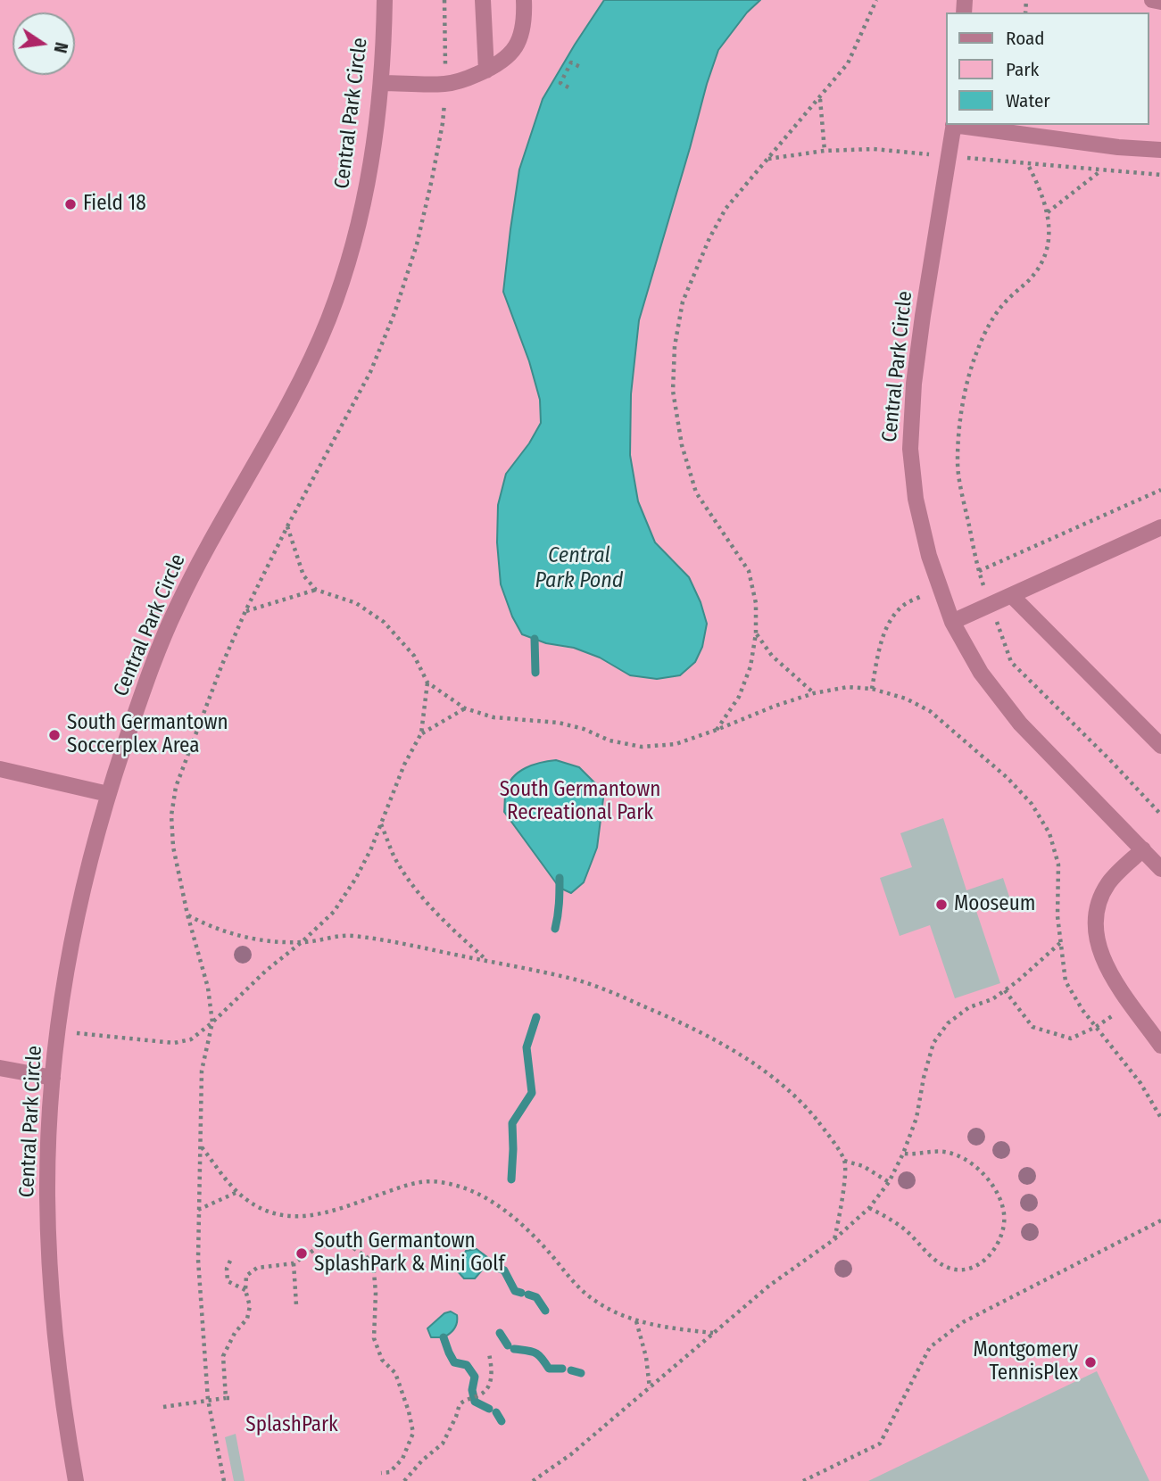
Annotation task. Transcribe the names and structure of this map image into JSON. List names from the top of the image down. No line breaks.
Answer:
{"streets":{"street":["Central Park Circle"]},"water":["Central Park Pond"],"parks":["South Germantown Recreational Park","SplashPark"],"places":["Field 18","South Germantown Soccerplex Area","Mooseum","South Germantown SplashPark & Mini Golf","Montgomery TennisPlex"],"legend":["Road","Park","Water"],"north":"right"}
